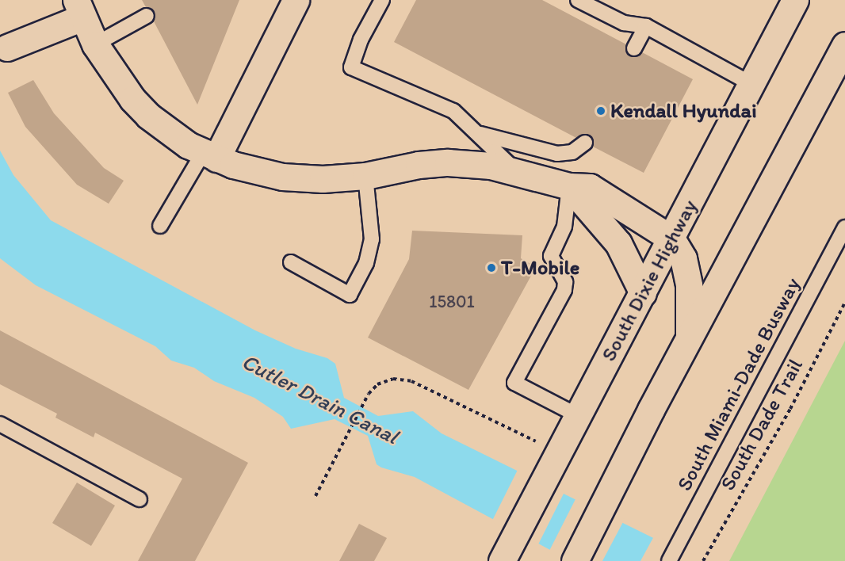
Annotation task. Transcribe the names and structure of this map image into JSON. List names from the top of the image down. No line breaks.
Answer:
{"streets":{"main road":["South Dixie Highway"],"lane":["South Miami-Dade Busway"],"path":["South Dade Trail"]},"water":["Cutler Drain Canal"],"places":["Kendall Hyundai","T-Mobile"],"house_numbers":["15801"]}
